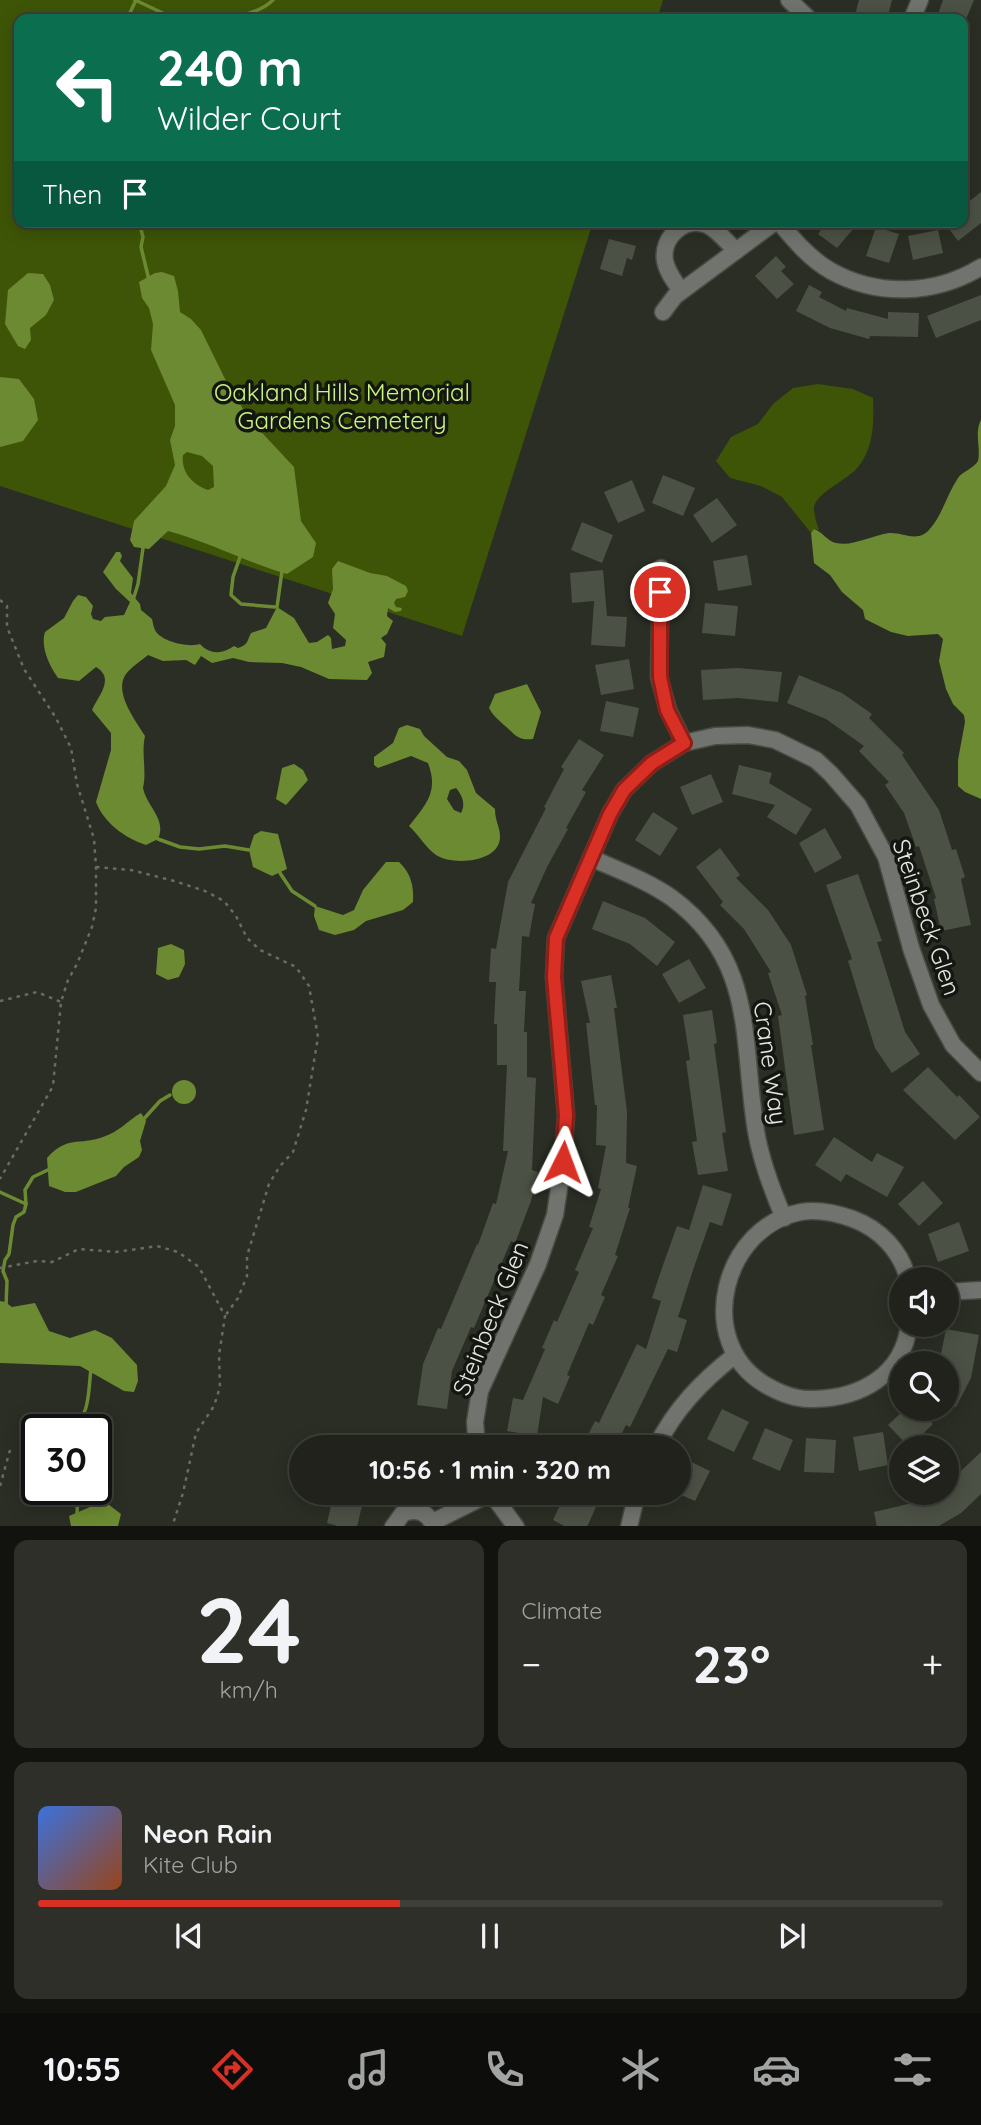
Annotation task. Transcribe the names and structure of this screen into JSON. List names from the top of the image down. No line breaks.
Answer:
{"streets":{"street":["Steinbeck Glen","Crane Way"]},"crossings":[["Steinbeck Glen","Crane Way"]],"parks":["Oakland Hills Memorial Gardens Cemetery"],"page":{"turn":["240 m","Wilder Court"],"then":"Then","limit":"30","trip":"10:56 · 1 min · 320 m","tile":[["24","km/h"],"Climate"],"heat":["−","23°","+"],"song":["Neon Rain","Kite Club"],"tabs":"10:55"}}
